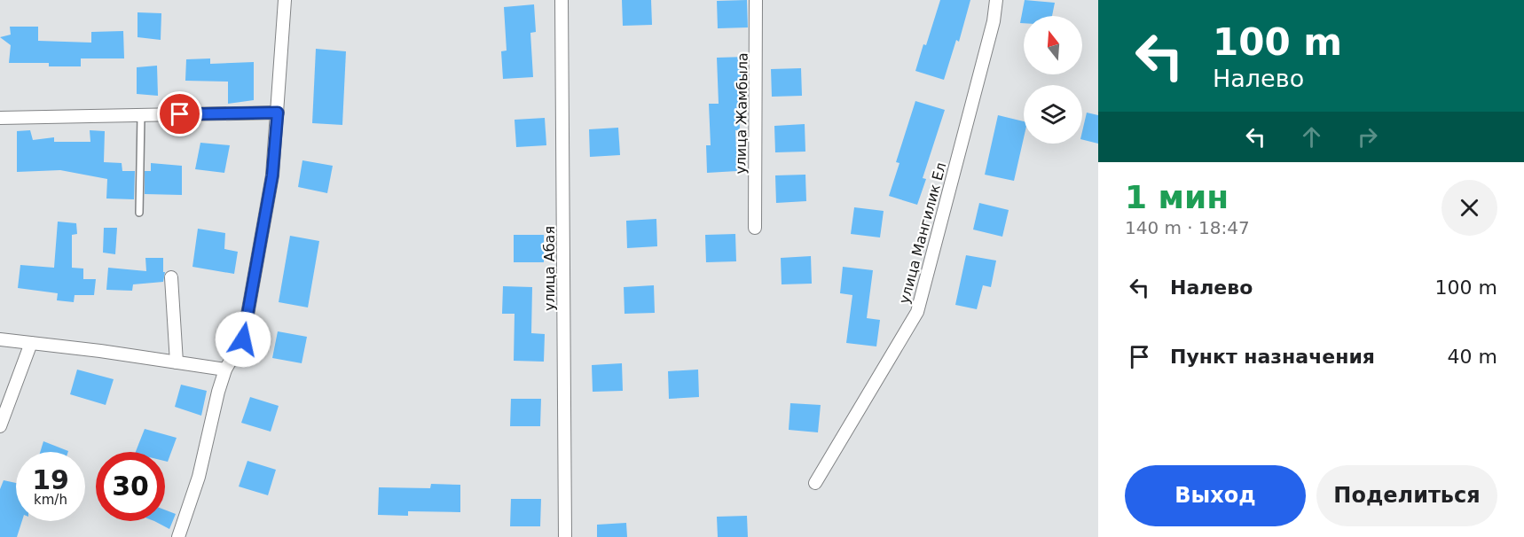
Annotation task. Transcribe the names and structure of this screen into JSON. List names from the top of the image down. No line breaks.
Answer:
{"streets":{"street":["улица Жамбыла","улица Мангилик Ел","улица Абая"]},"north":"top","page":{"turn":["100 m","Налево"],"heading":["1 мин","140 m · 18:47"],"list":[{"name":"Налево","value":"100 m"},{"name":"Пункт назначения","value":"40 m"}],"speed":"19 km/h","limit":"30","buttons":["Выход","Поделиться"]}}
